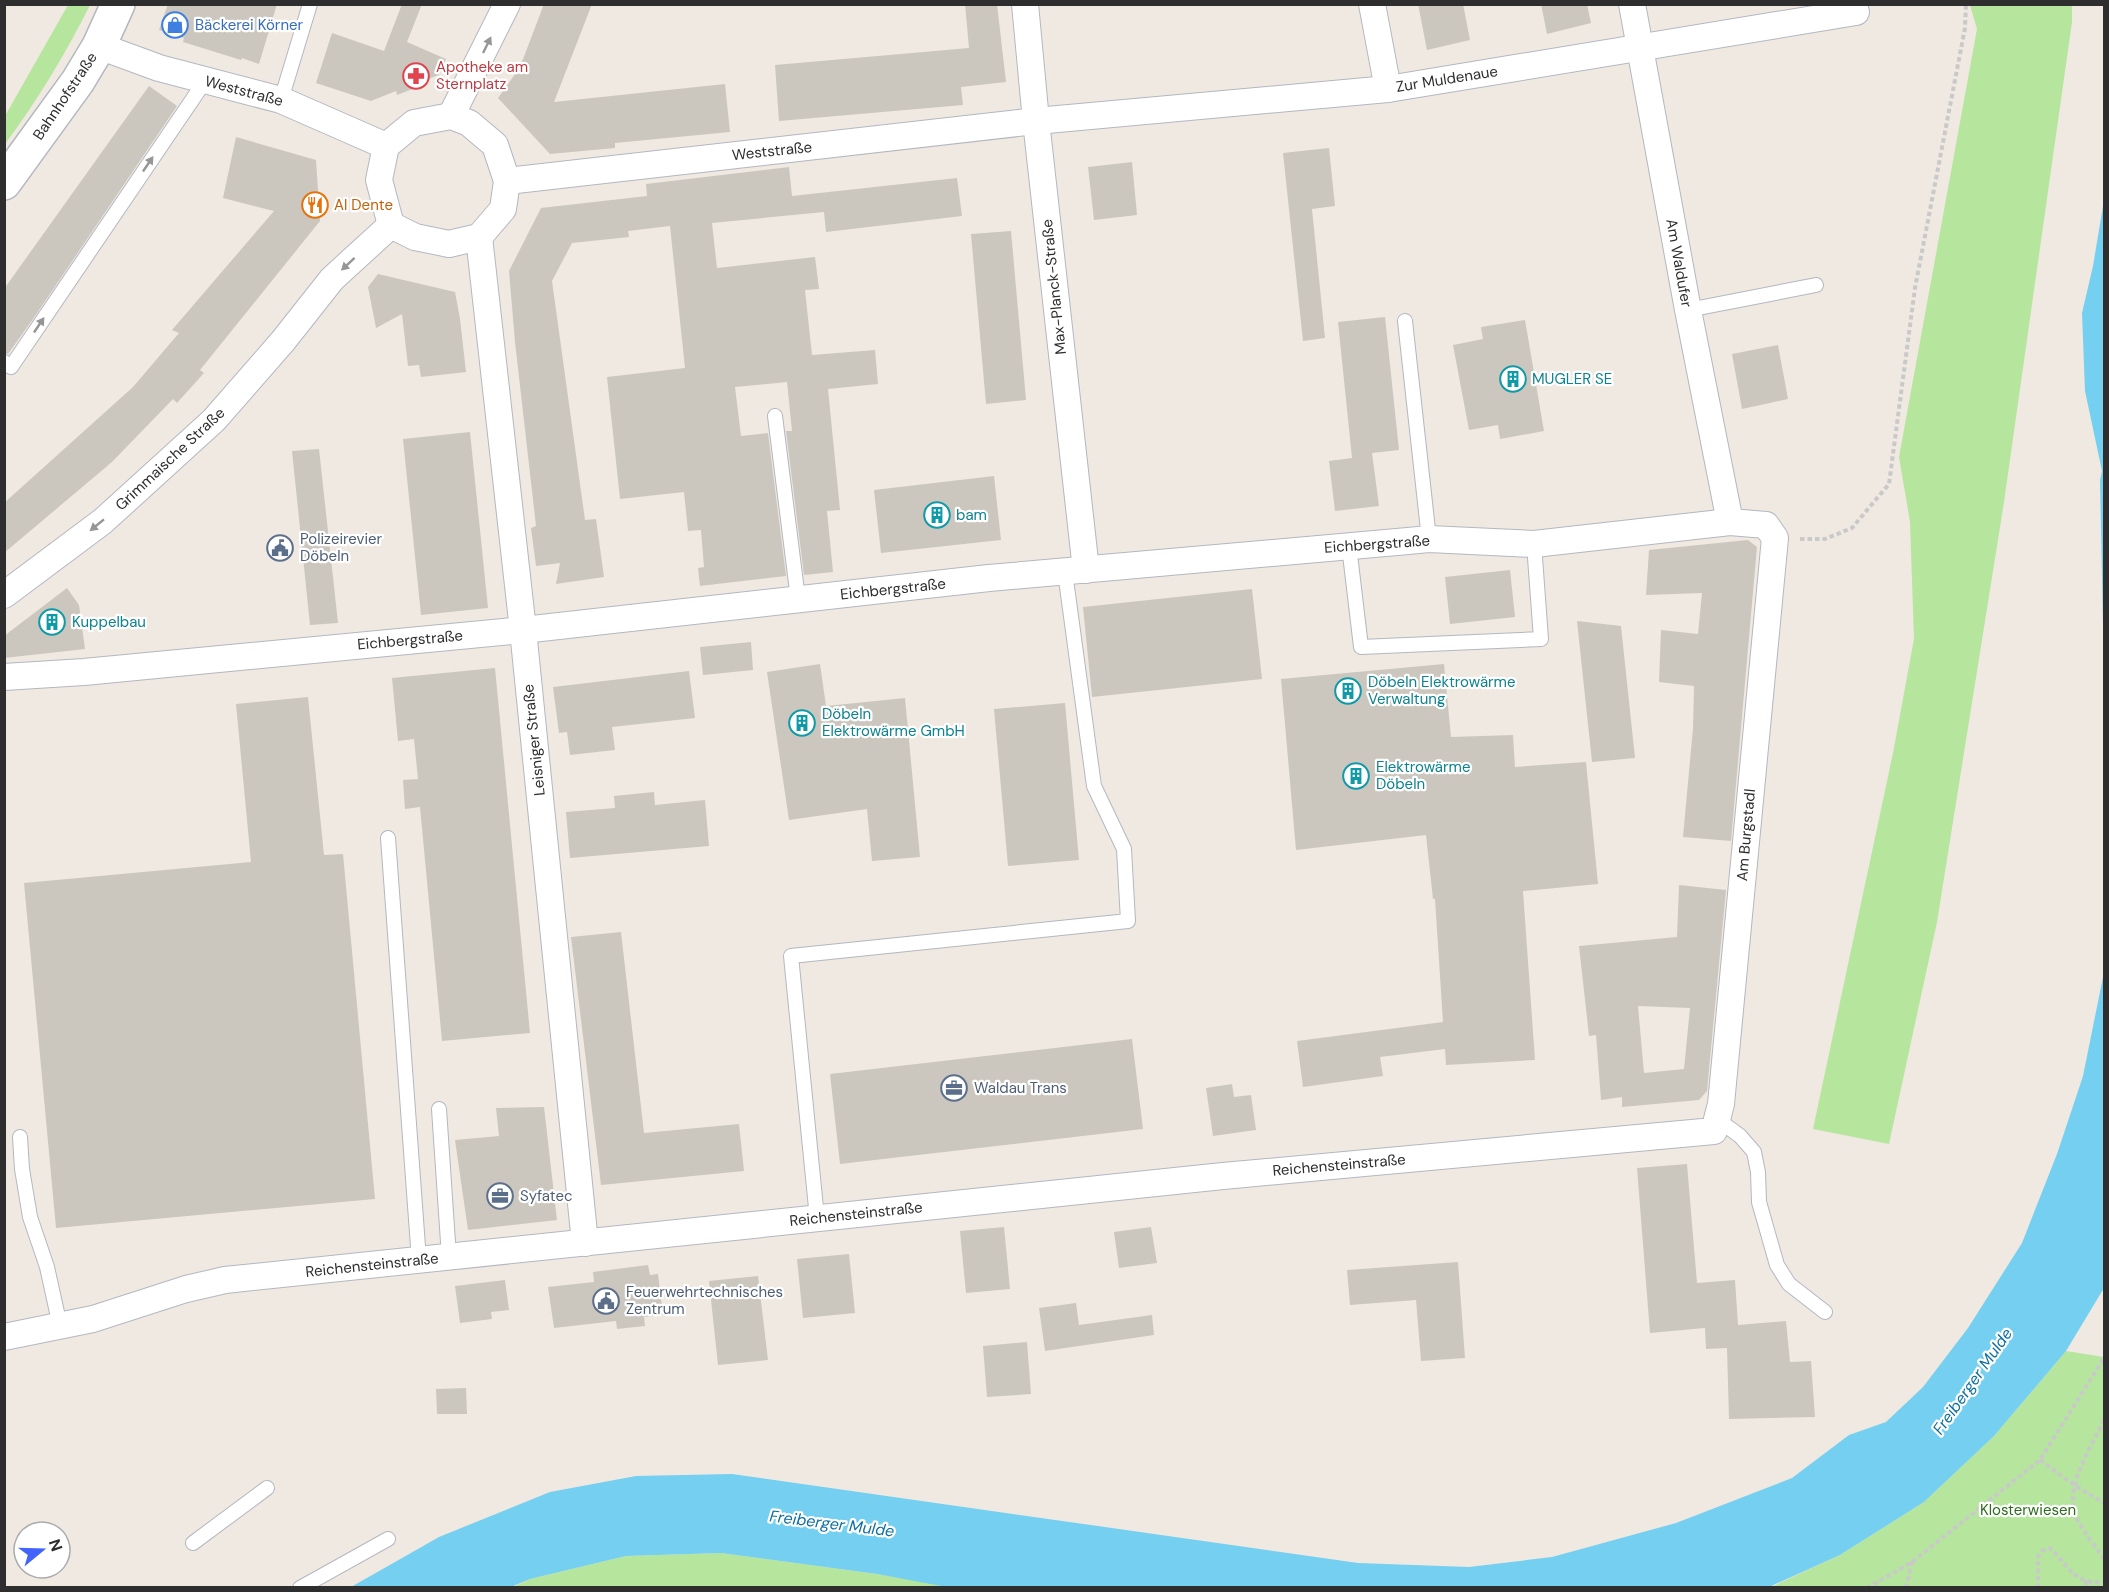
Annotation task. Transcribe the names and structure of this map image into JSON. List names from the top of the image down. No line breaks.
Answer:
{"streets":{"main road":["Bahnhofstraße"],"street":["Zur Muldenaue","Weststraße","Am Waldufer","Max-Planck-Straße","Grimmaische Straße","Eichbergstraße","Leisniger Straße","Am Burgstadl","Reichensteinstraße"]},"crossings":[["Zur Muldenaue","Weststraße"],["Zur Muldenaue","Am Waldufer"],["Zur Muldenaue","Max-Planck-Straße"],["Weststraße","Bahnhofstraße"],["Weststraße","Max-Planck-Straße"],["Weststraße","Grimmaische Straße"],["Weststraße","Leisniger Straße"],["Am Waldufer","Eichbergstraße"],["Max-Planck-Straße","Eichbergstraße"],["Grimmaische Straße","Leisniger Straße"],["Eichbergstraße","Leisniger Straße"],["Eichbergstraße","Am Burgstadl"],["Leisniger Straße","Reichensteinstraße"],["Am Burgstadl","Reichensteinstraße"]],"one_way":["Grimmaische Straße"],"water":["Freiberger Mulde"],"parks":["Klosterwiesen"],"places":{"shop":["Bäckerei Körner"],"pharmacy":["Apotheke am Sternplatz"],"restaurant":["Al Dente"],"building":["MUGLER SE","bam","Kuppelbau","Döbeln Elektrowärme Verwaltung","Döbeln Elektrowärme GmbH","Elektrowärme Döbeln"],"public building":["Polizeirevier Döbeln","Feuerwehrtechnisches Zentrum"],"office":["Waldau Trans","Syfatec"]},"north":"right"}
